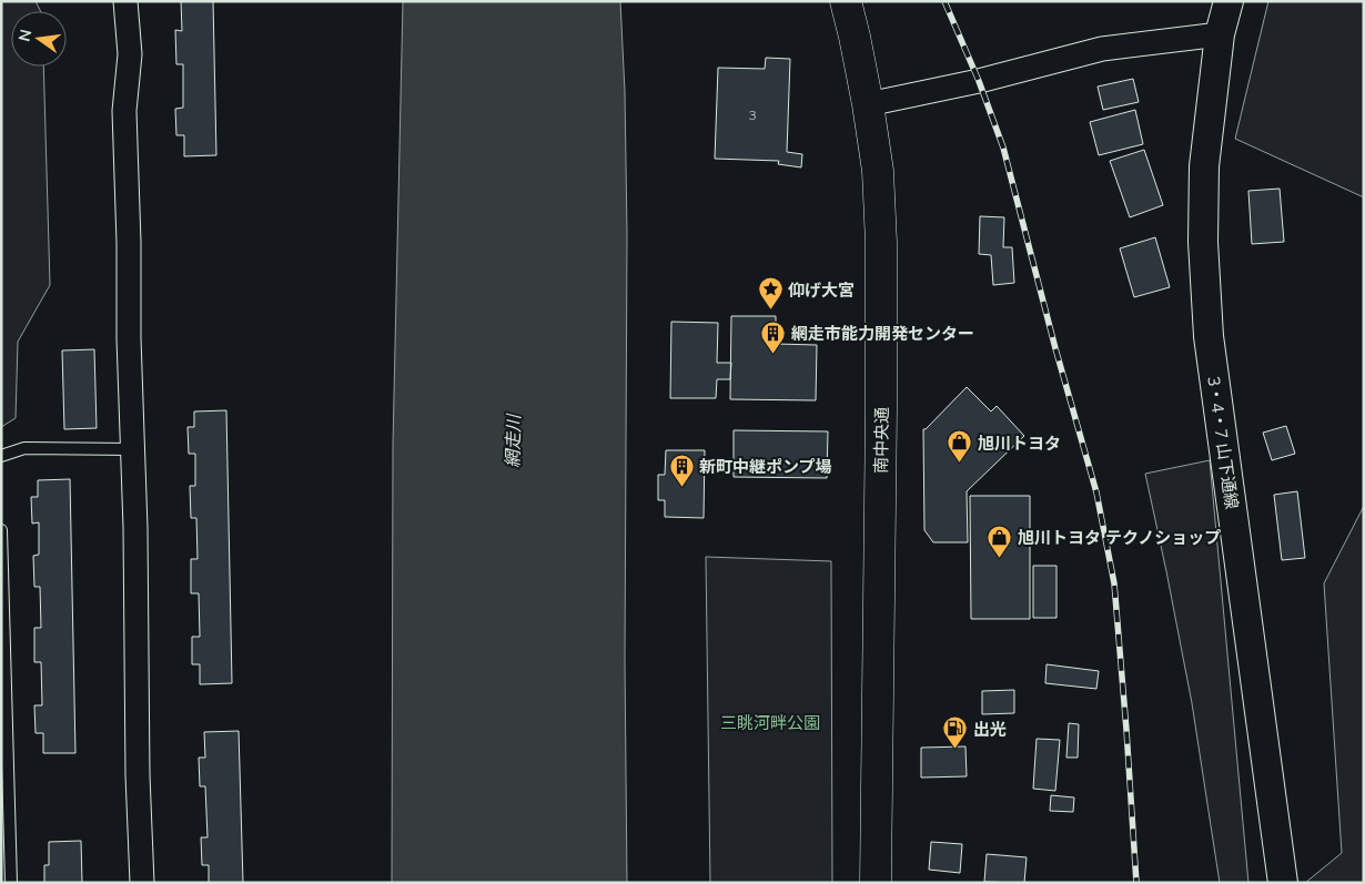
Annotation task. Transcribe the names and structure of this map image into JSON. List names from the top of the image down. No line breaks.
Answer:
{"streets":{"highway":["南中央通"],"street":["3・4・7 山下通線"]},"water":["網走川"],"parks":["三眺河畔公園"],"places":{"place":["仰げ大宮"],"building":["網走市能力開発センター","新町中継ポンプ場"],"shop":["旭川トヨタ","旭川トヨタ テクノショップ"],"fuel station":["出光"]},"house_numbers":["3"],"north":"left"}
